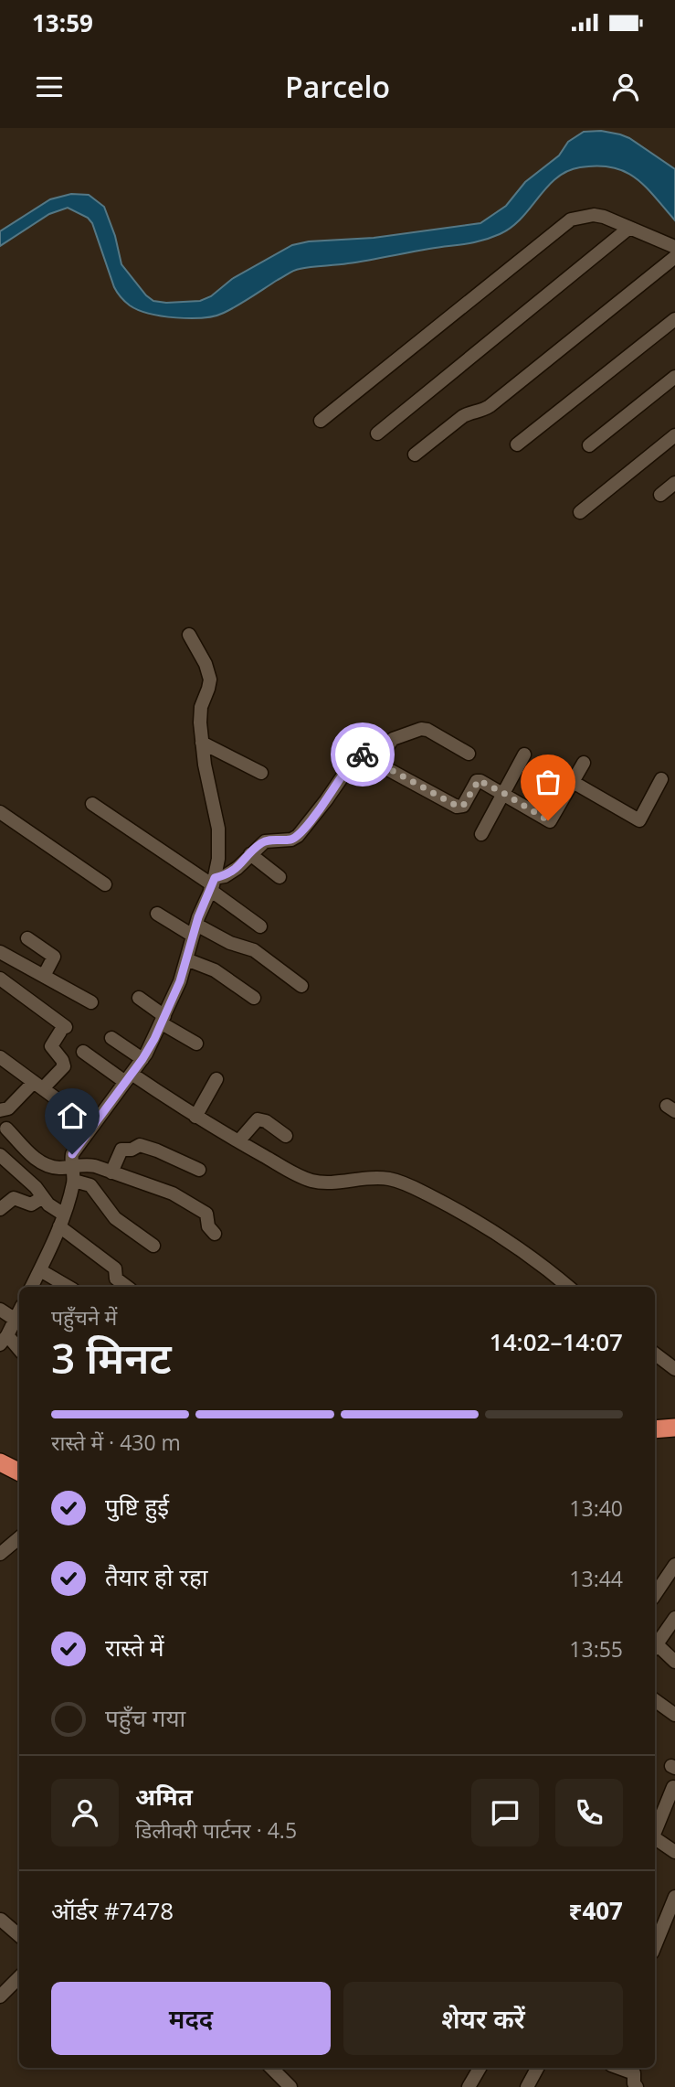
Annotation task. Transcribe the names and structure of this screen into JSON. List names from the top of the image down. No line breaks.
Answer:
{"page":{"status":"13:59","header":"Parcelo","heading":["3 मिनट","पहुँचने में","14:02–14:07"],"panel":["अमित","डिलीवरी पार्टनर · 4.5","ऑर्डर #7478","₹407"],"bar":"रास्ते में · 430 m","list":[["पुष्टि हुई","13:40"],["तैयार हो रहा","13:44"],["रास्ते में","13:55"],"पहुँच गया"],"buttons":["मदद","शेयर करें"]}}
